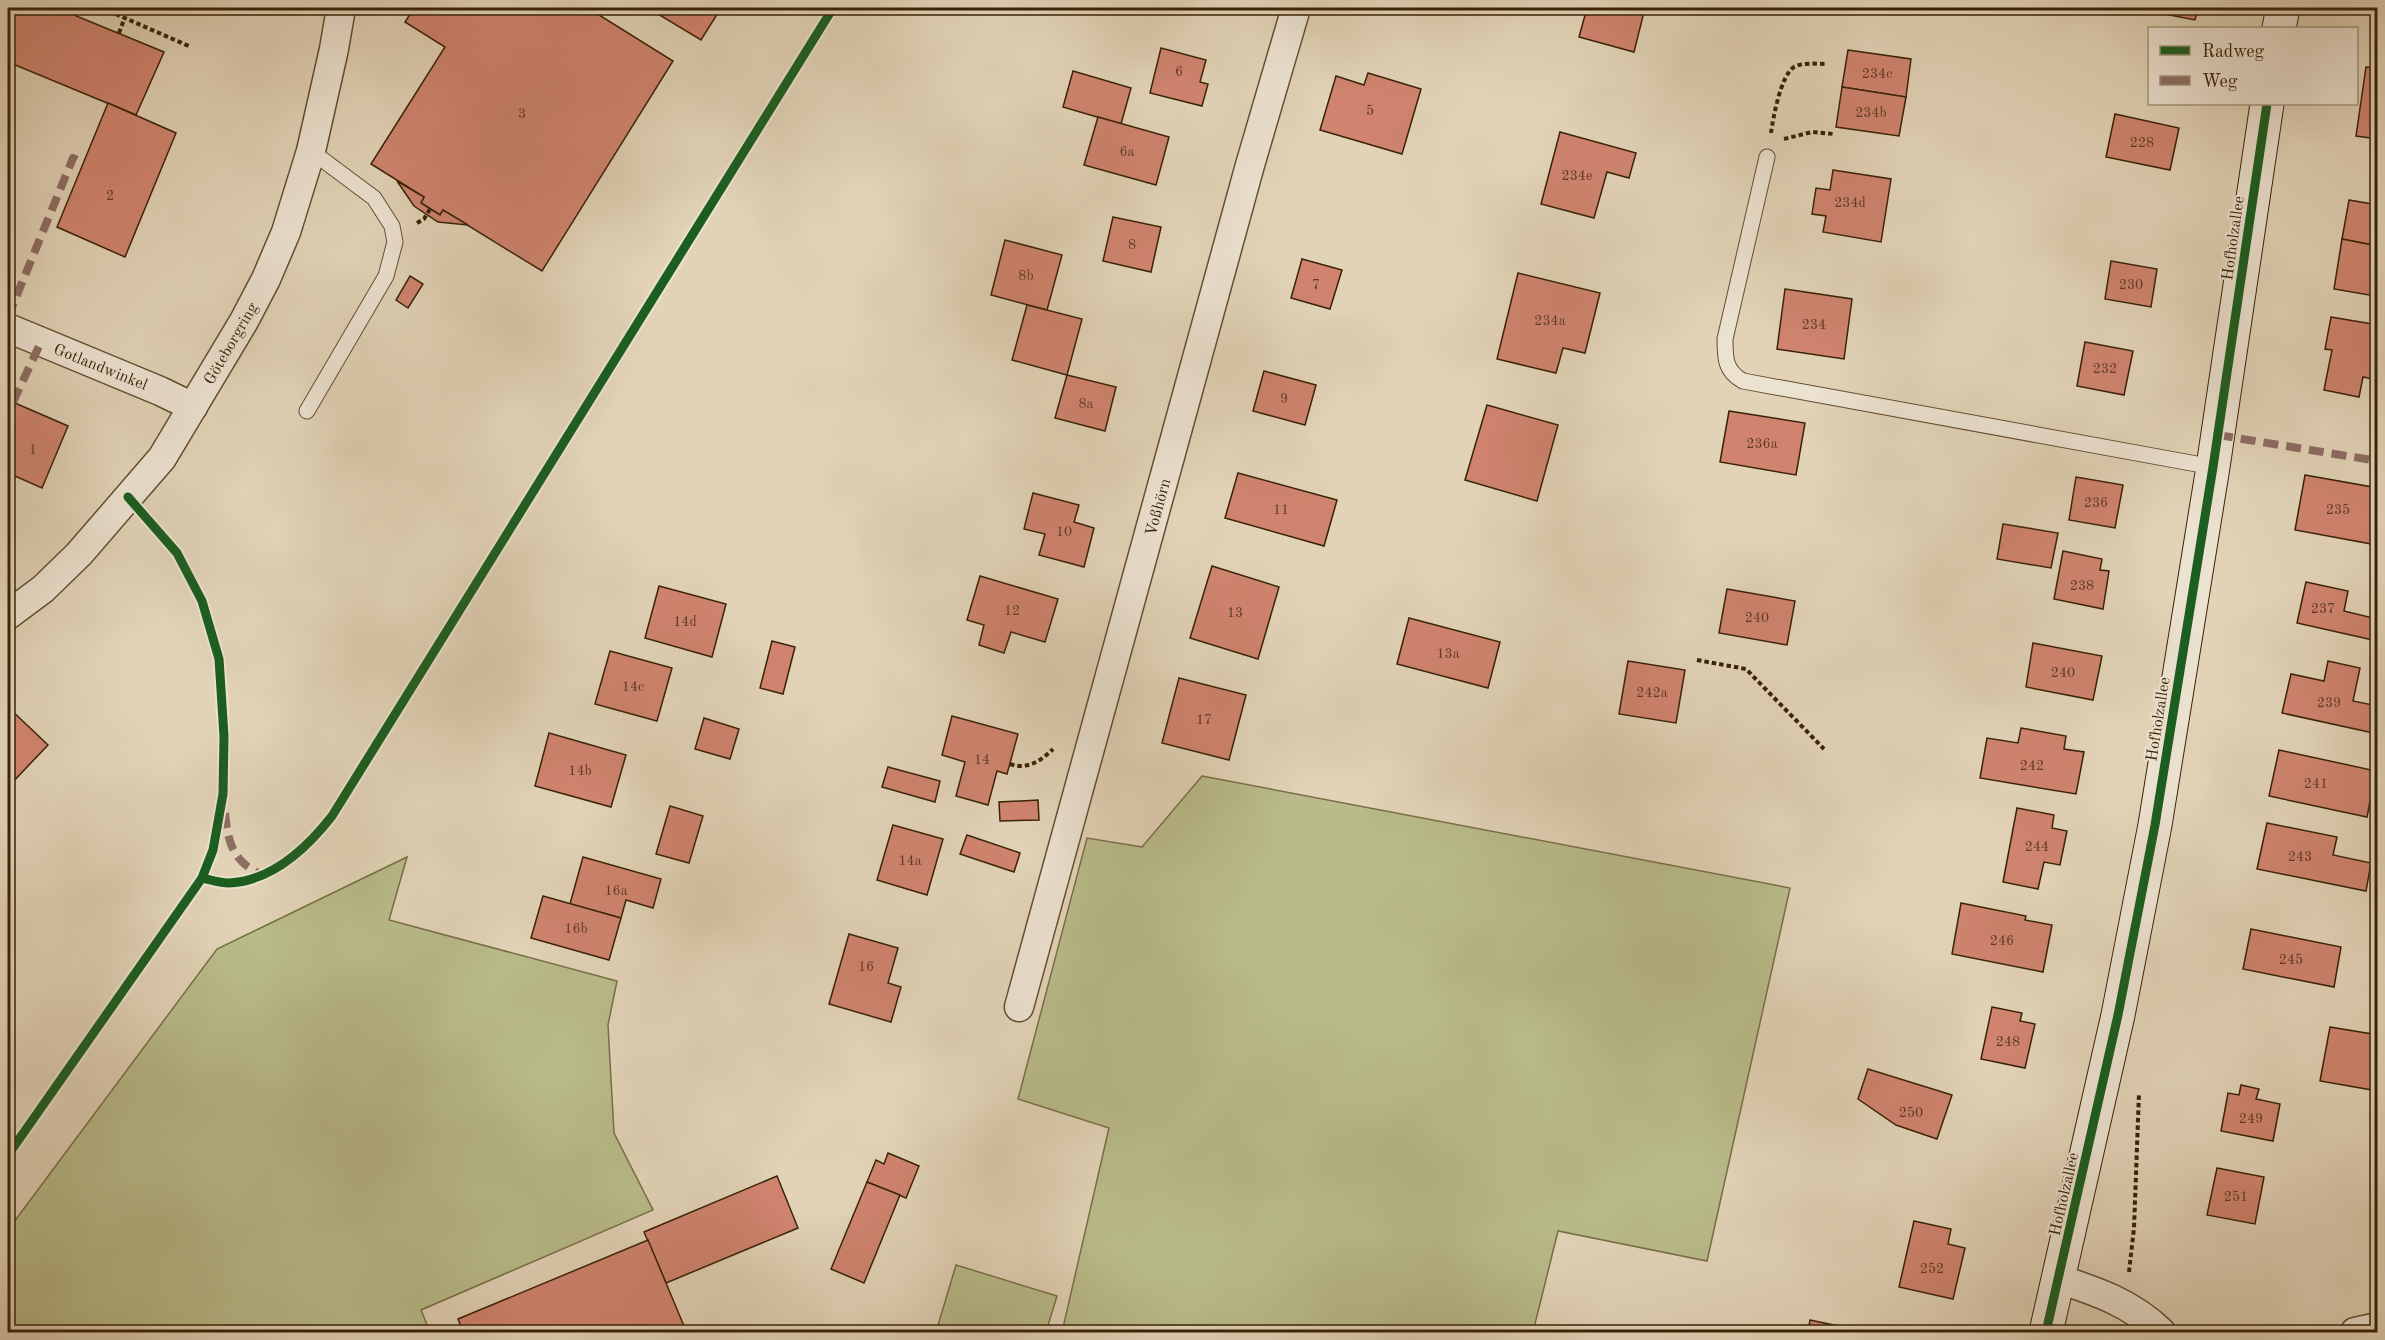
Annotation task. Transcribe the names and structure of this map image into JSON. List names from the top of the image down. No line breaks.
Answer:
{"streets":{"street":["Hofholzallee","Göteborgring","Gotlandwinkel","Voßhörn"]},"crossings":[["Göteborgring","Gotlandwinkel"]],"house_numbers":["6","234c","5","234b","3","228","6a","234e","2","234d","8","8b","7","230","234a","234","232","9","8a","236a","1","236","11","235","10","238","237","12","13","240","14d","13a","240","14c","242a","239","17","14","242","14b","241","244","243","14a","16a","16b","246","245","16","248","250","249","251","252"],"legend":["Radweg","Weg"]}
